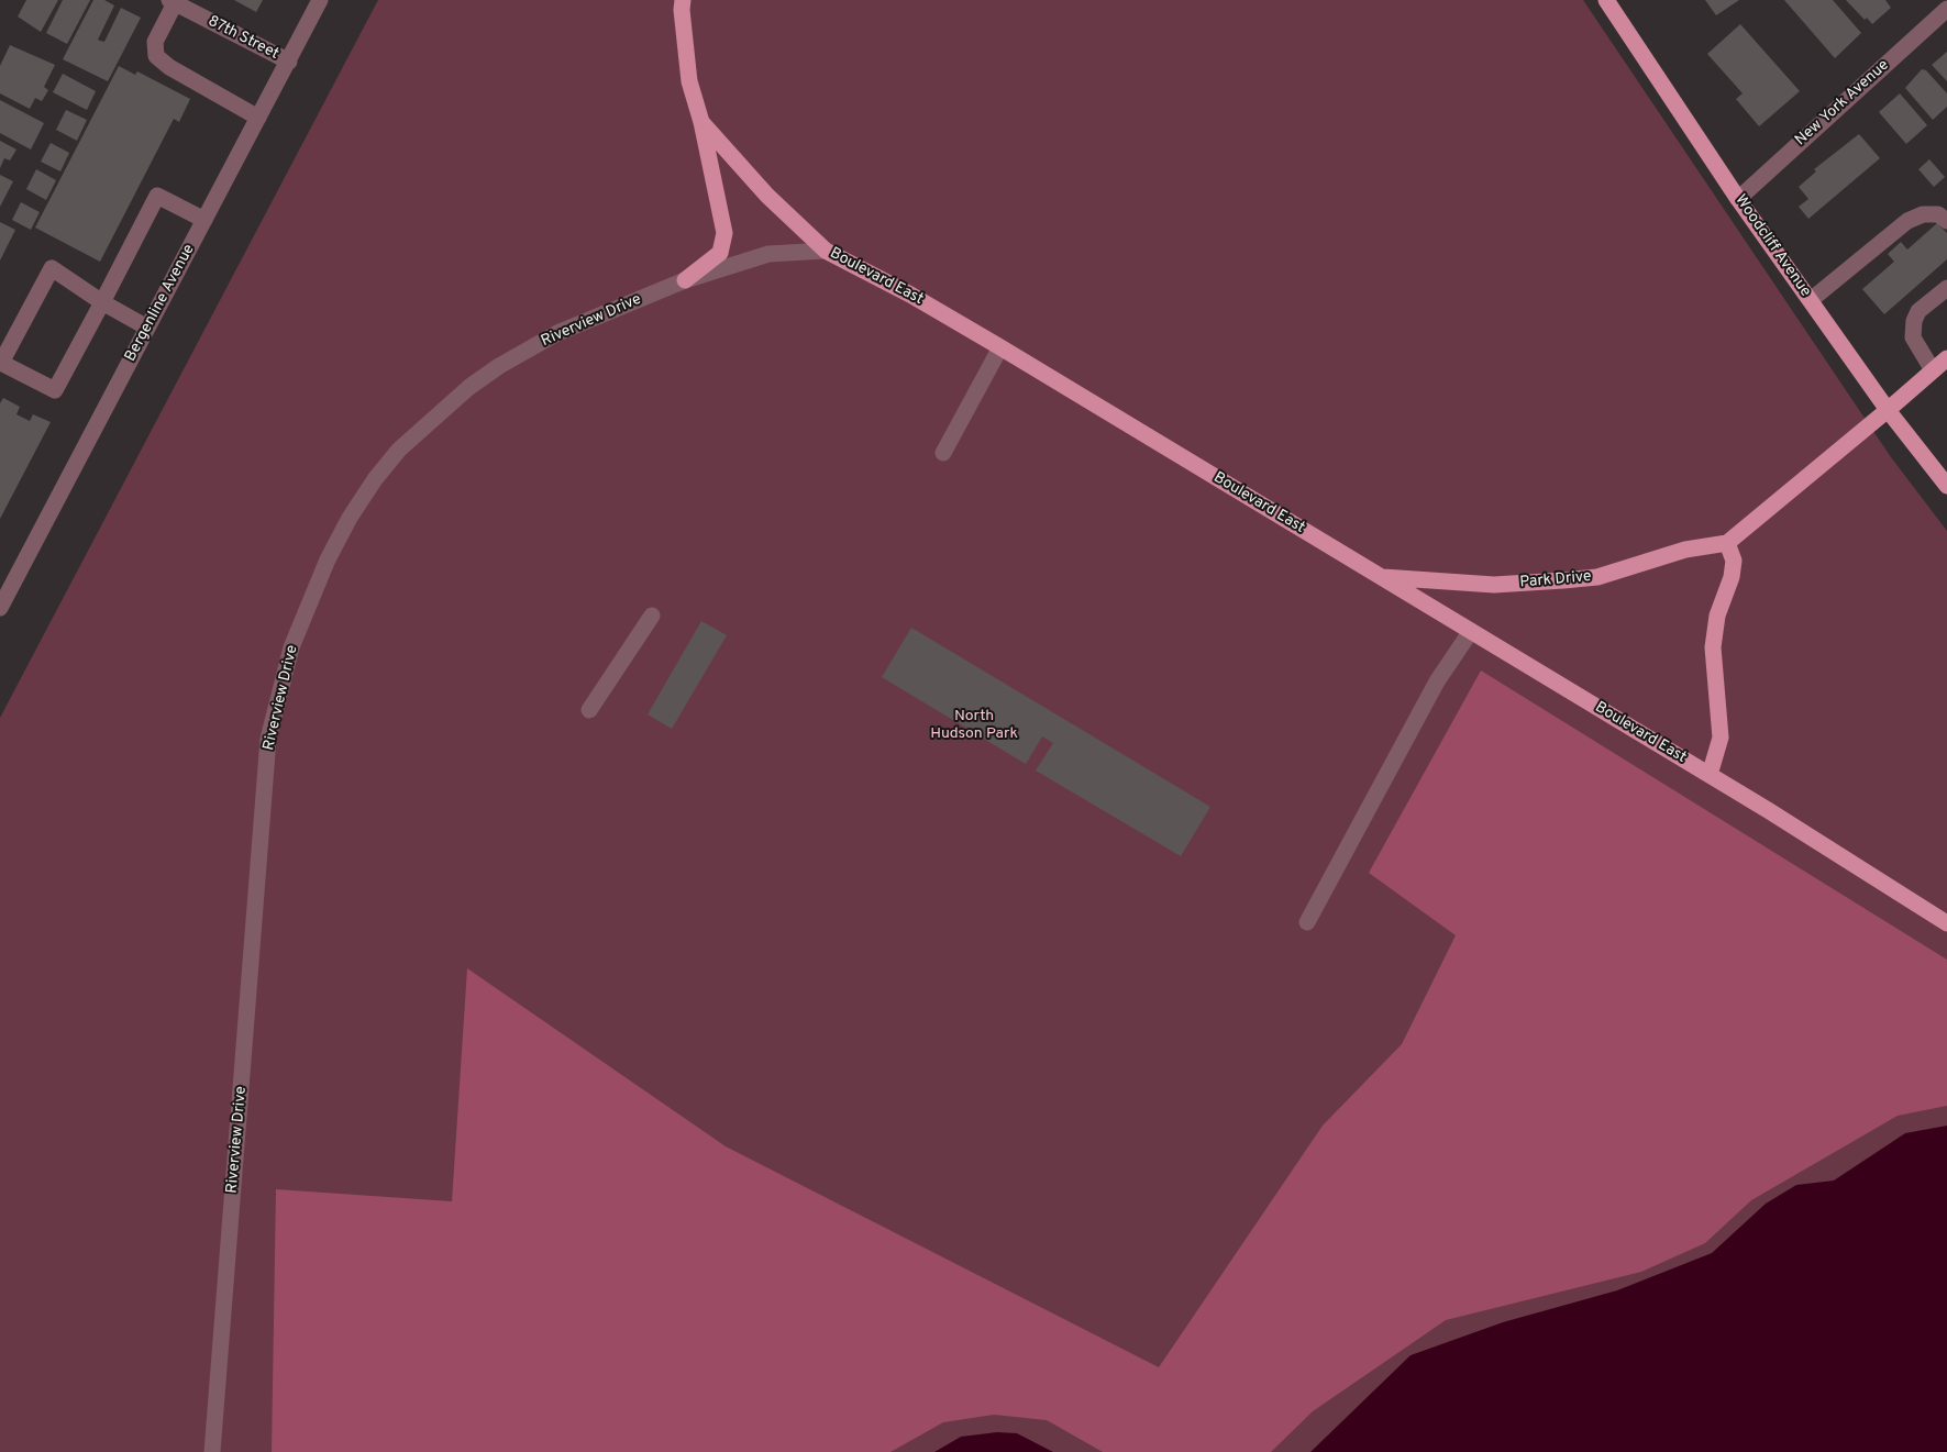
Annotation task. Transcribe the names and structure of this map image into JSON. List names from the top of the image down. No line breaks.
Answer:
{"streets":{"main road":["Woodcliff Avenue","Boulevard East","Park Drive"],"street":["87th Street","New York Avenue","Bergenline Avenue","Riverview Drive"]},"crossings":[["87th Street","Bergenline Avenue"],["New York Avenue","Woodcliff Avenue"],["Boulevard East","Riverview Drive"],["Boulevard East","Park Drive"]],"parks":["North Hudson Park"]}
